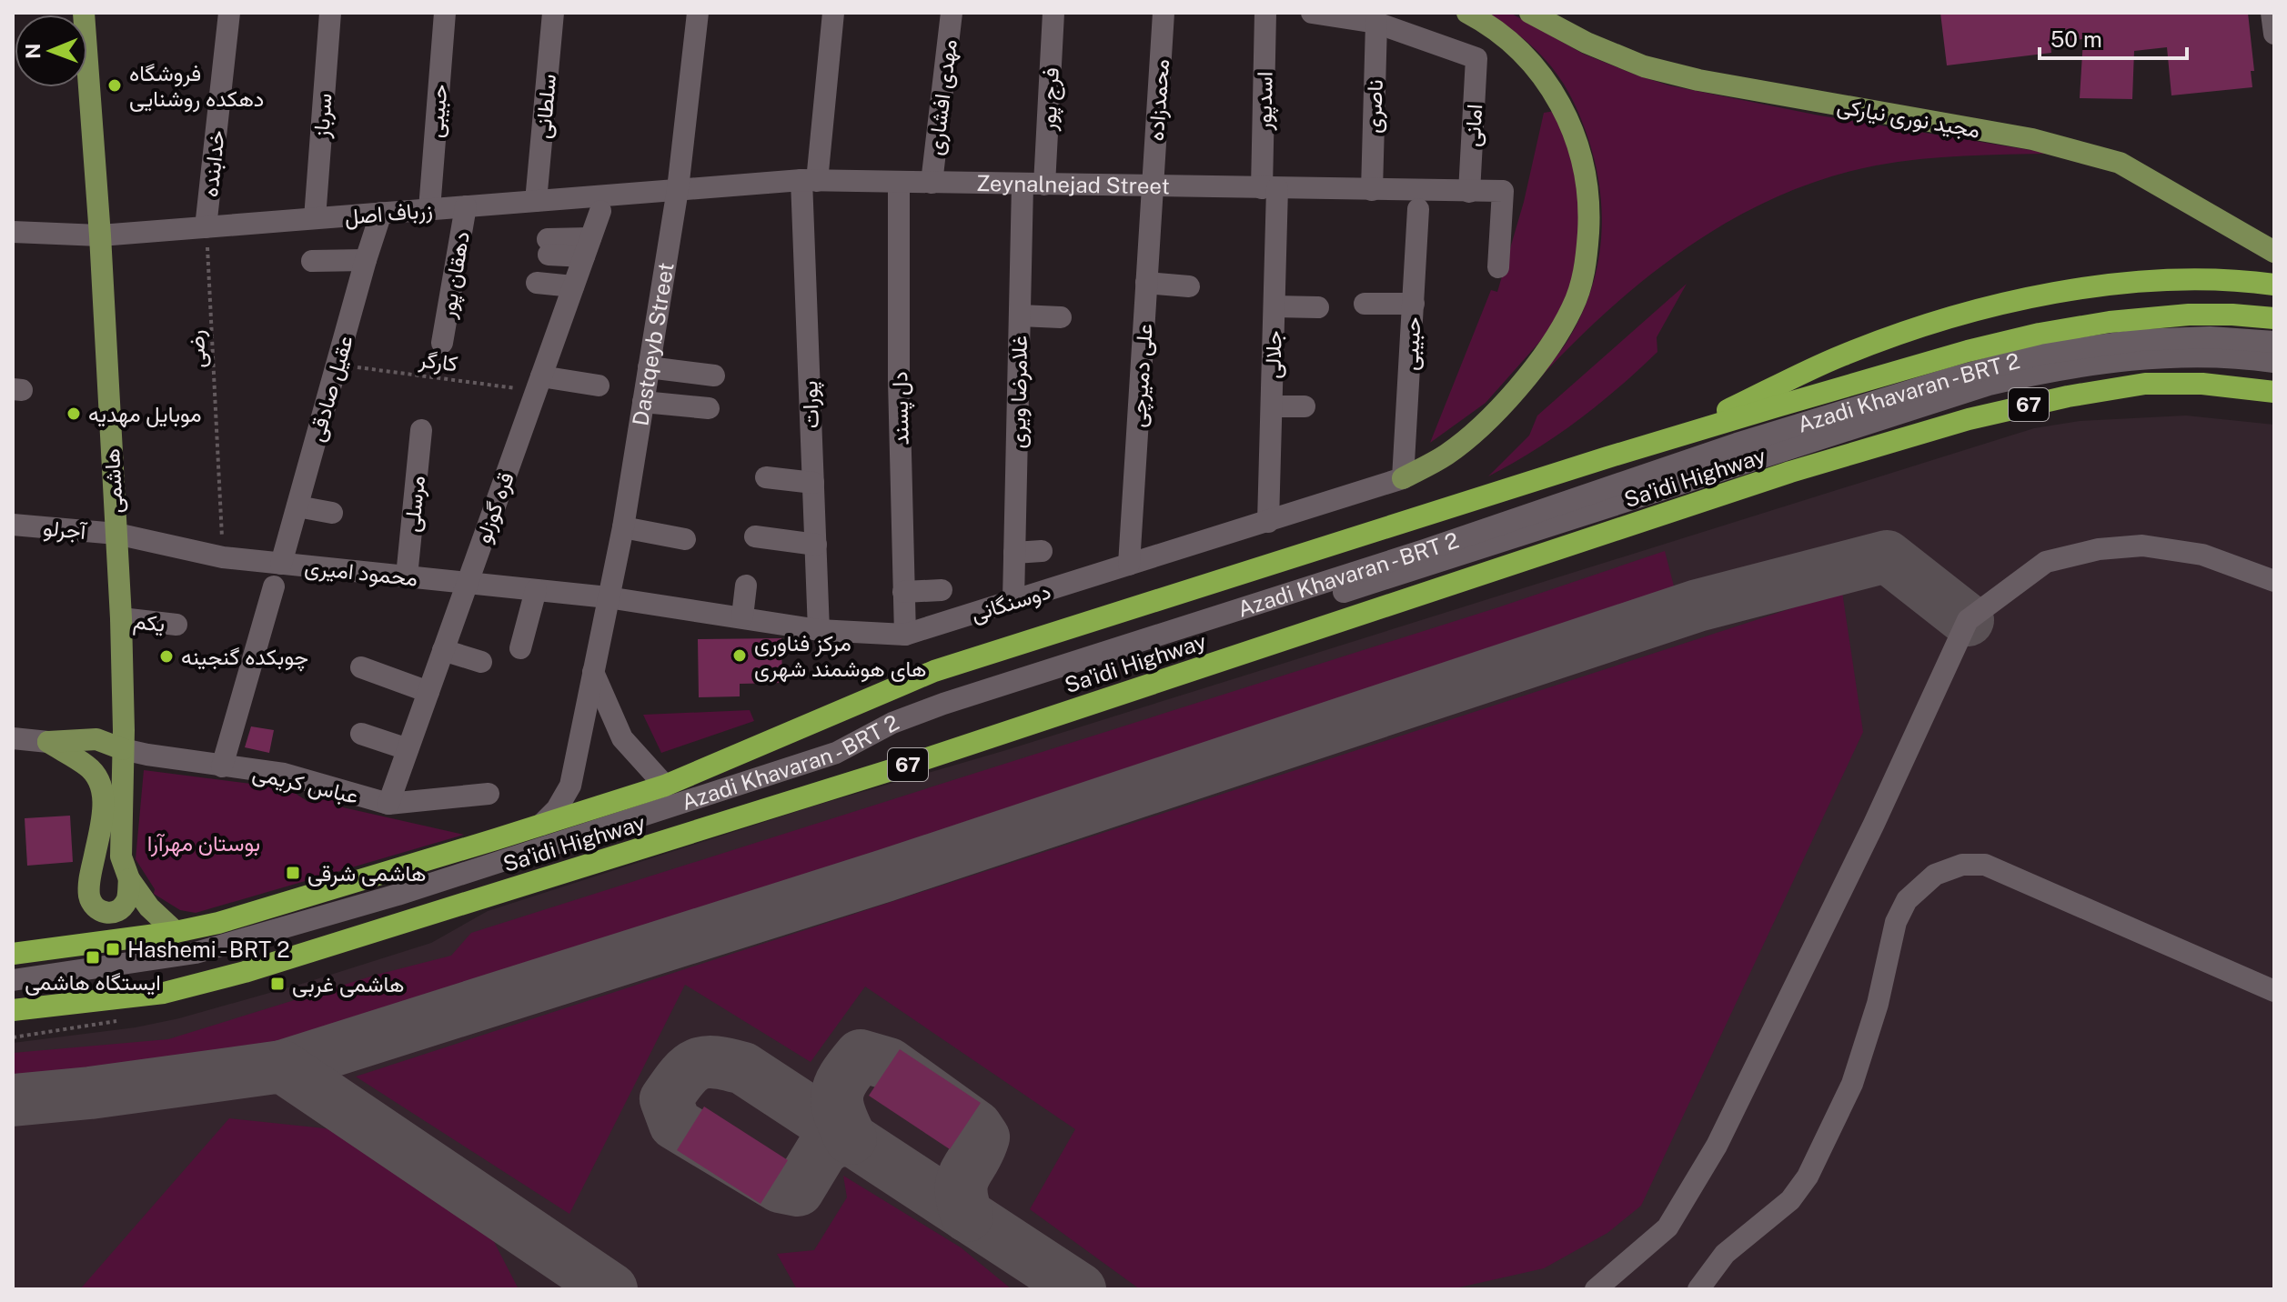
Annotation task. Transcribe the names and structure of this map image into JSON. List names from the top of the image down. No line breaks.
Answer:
{"streets":{"highway":["67","Sa'idi Highway"],"main road":["مجید نوری نیارکی","هاشمی"],"street":["مهدی افشاری","فرج پور","محمدزاده","اسدپور","سلطانی","ناصری","حبیبی","سرباز","امانی","خدابنده","Zeynalnejad Street","زرباف اصل","دهقان پور","Dastqeyb Street","جلالی","علی دمیرچی","عقیل صادقی","غلامرضا ویری","Azadi Khavaran - BRT 2","پورات","دل پسند","مرسلی","قره گوزلو","آجرلو","محمود امیری","دوسنگانی","یکم","عباس کریمی"],"path":["رضی","کارگر"]},"crossings":[["مهدی افشاری","Zeynalnejad Street"],["فرج پور","Zeynalnejad Street"],["فرج پور","غلامرضا ویری"],["محمدزاده","Zeynalnejad Street"],["محمدزاده","علی دمیرچی"],["اسدپور","Zeynalnejad Street"],["اسدپور","جلالی"],["سلطانی","زرباف اصل"],["ناصری","امانی"],["ناصری","Zeynalnejad Street"],["حبیبی","زرباف اصل"],["حبیبی","دوسنگانی"],["سرباز","زرباف اصل"],["امانی","Zeynalnejad Street"],["خدابنده","زرباف اصل"],["خدابنده","رضی"],["Zeynalnejad Street","زرباف اصل"],["Zeynalnejad Street","Dastqeyb Street"],["Zeynalnejad Street","جلالی"],["Zeynalnejad Street","علی دمیرچی"],["Zeynalnejad Street","غلامرضا ویری"],["Zeynalnejad Street","پورات"],["Zeynalnejad Street","دل پسند"],["زرباف اصل","دهقان پور"],["زرباف اصل","Dastqeyb Street"],["زرباف اصل","رضی"],["زرباف اصل","عقیل صادقی"],["زرباف اصل","هاشمی"],["Dastqeyb Street","Sa'idi Highway"],["Dastqeyb Street","محمود امیری"],["Dastqeyb Street","دوسنگانی"],["رضی","محمود امیری"],["جلالی","دوسنگانی"],["کارگر","عقیل صادقی"],["کارگر","قره گوزلو"],["علی دمیرچی","دوسنگانی"],["عقیل صادقی","محمود امیری"],["غلامرضا ویری","دوسنگانی"],["پورات","دوسنگانی"],["دل پسند","دوسنگانی"],["Sa'idi Highway","هاشمی"],["هاشمی","آجرلو"],["هاشمی","محمود امیری"],["هاشمی","یکم"],["هاشمی","عباس کریمی"],["مرسلی","محمود امیری"],["قره گوزلو","محمود امیری"],["قره گوزلو","عباس کریمی"],["آجرلو","محمود امیری"],["محمود امیری","دوسنگانی"]],"parks":["بوستان مهرآرا"],"places":{"other":["فروشگاه دهکده روشنایی","موبایل مهدیه","مرکز فناوری های هوشمند شهری","چوبکده گنجینه"],"transit":["هاشمی شرقی","Hashemi - BRT 2","ایستگاه هاشمی","هاشمی غربی"]},"scale_bar":"50 m","north":"left"}
